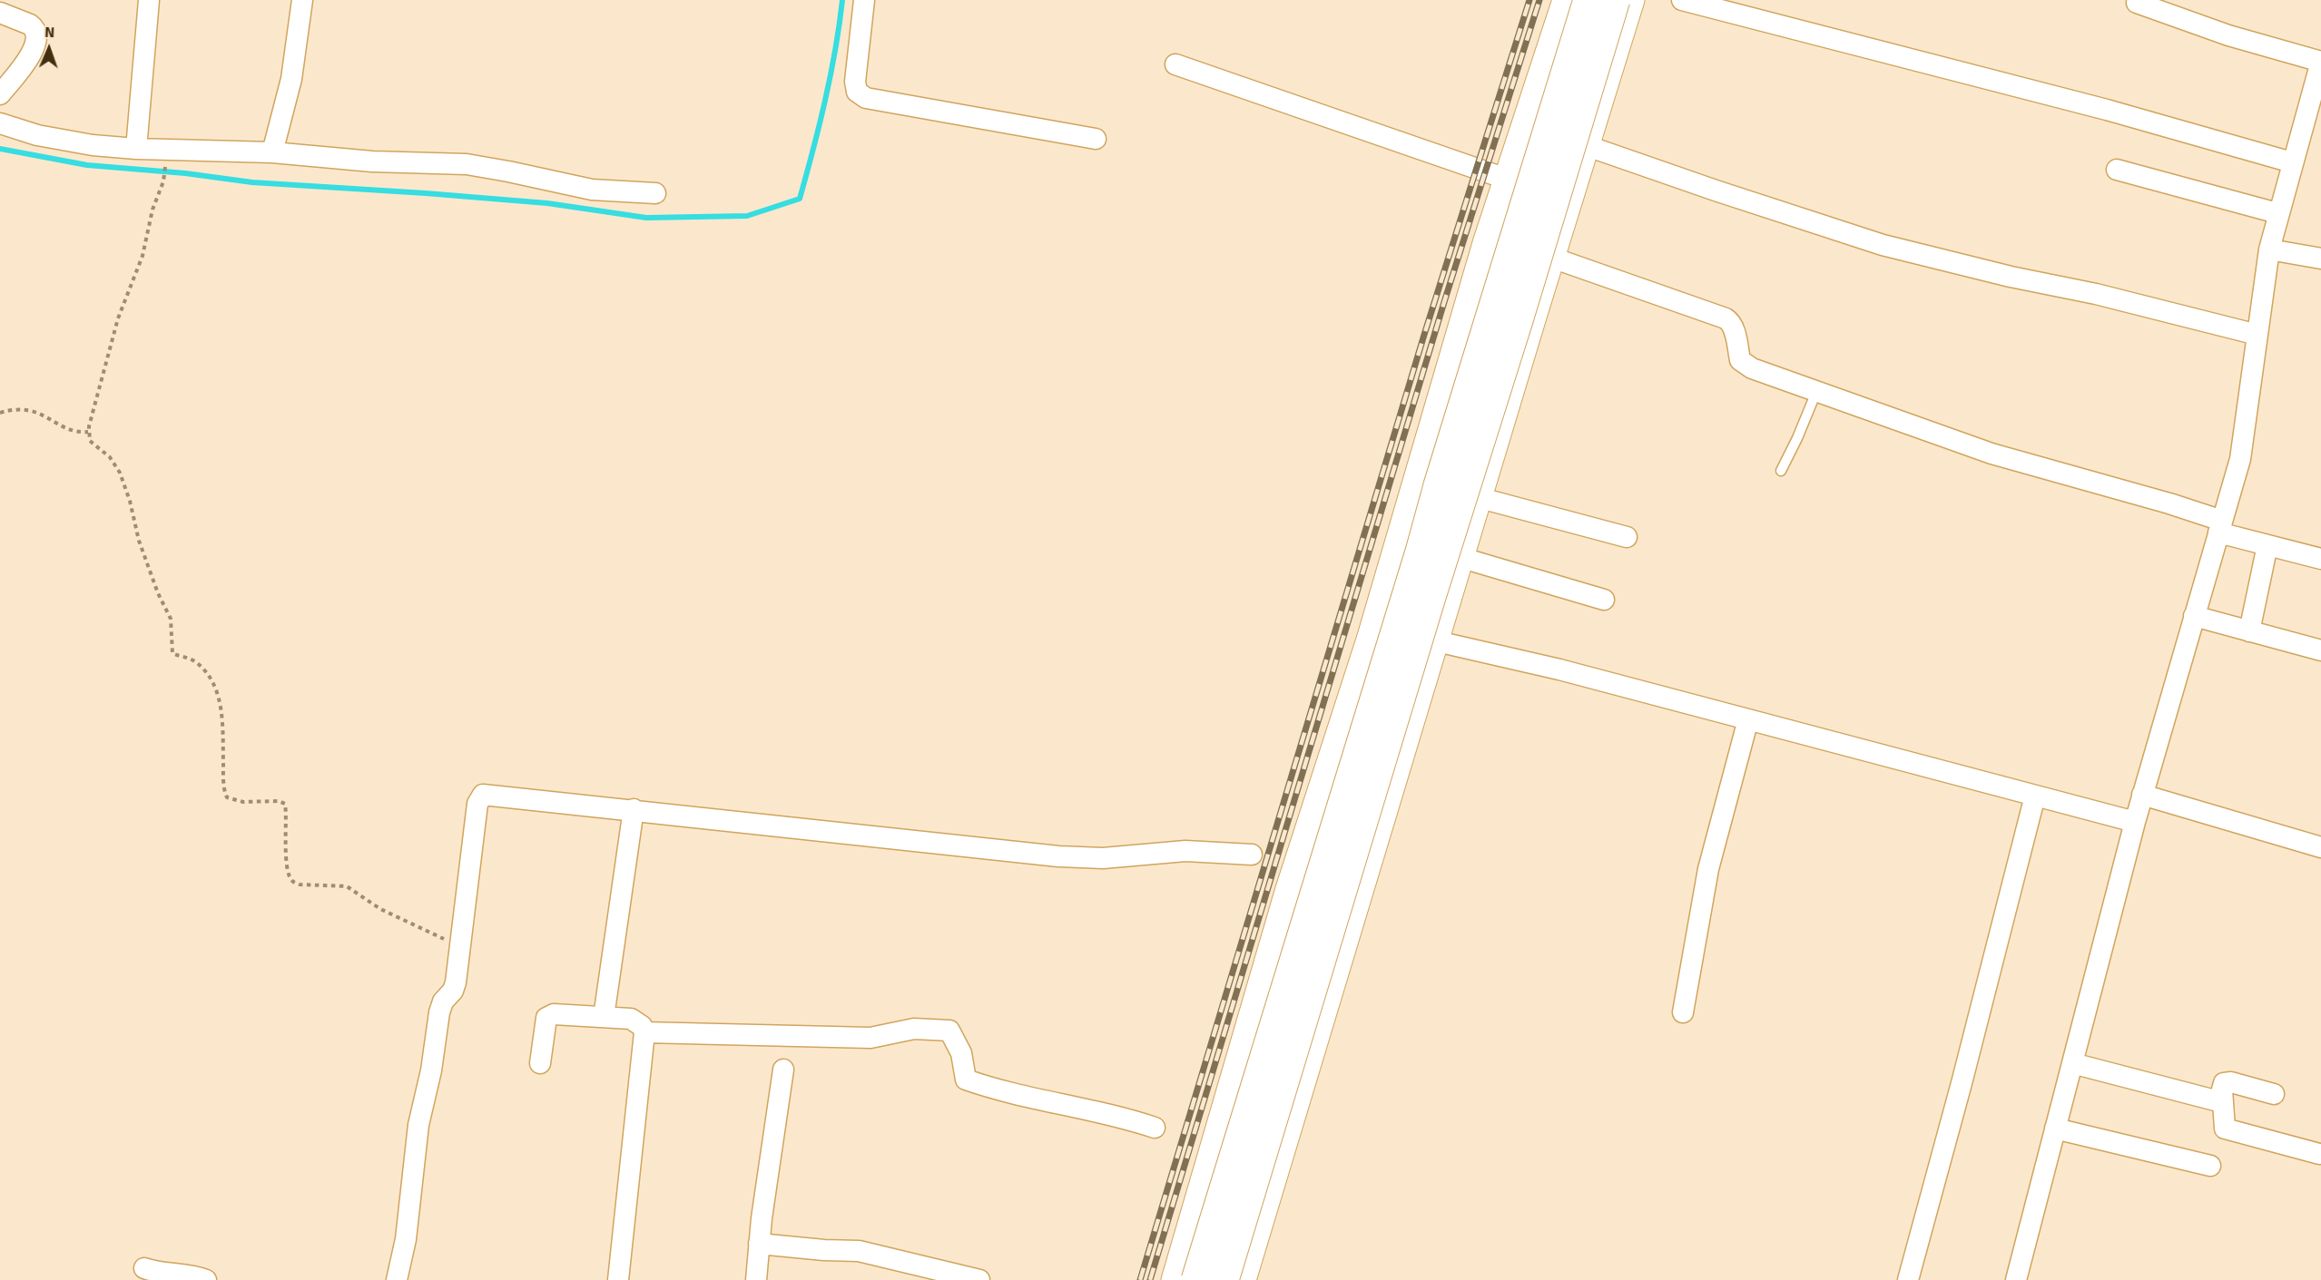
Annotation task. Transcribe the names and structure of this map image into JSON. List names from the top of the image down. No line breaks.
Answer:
{"north":"top"}
